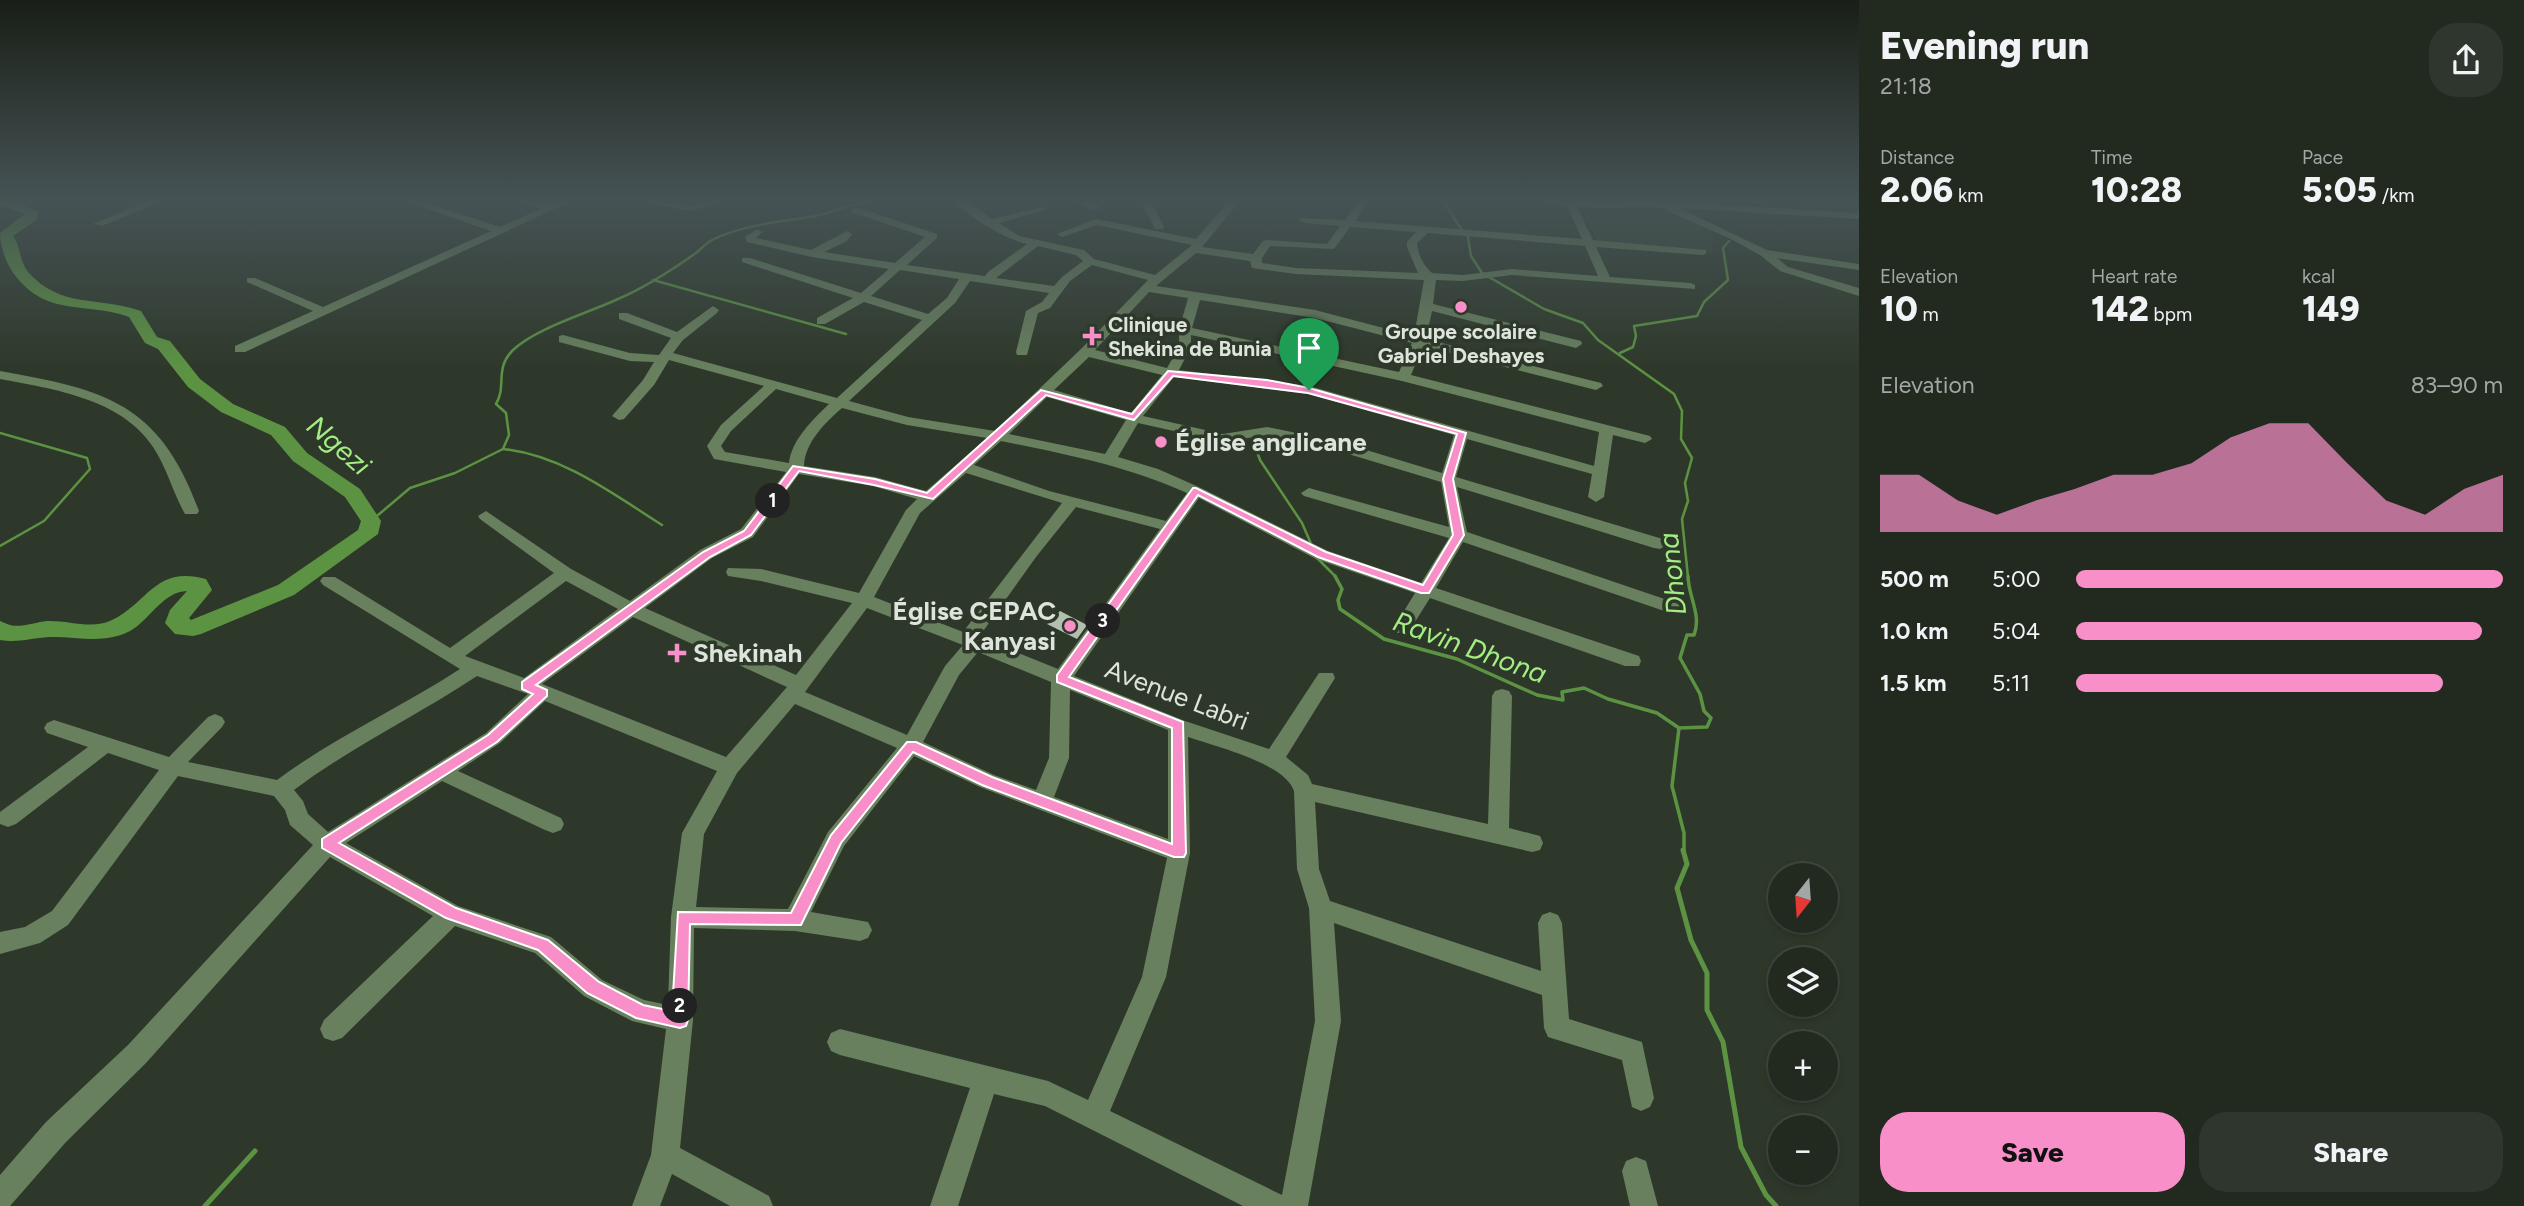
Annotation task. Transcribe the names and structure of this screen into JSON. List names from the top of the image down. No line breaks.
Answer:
{"streets":{"street":["Avenue Labri"]},"water":["Ngezi","Dhona","Ravin Dhona"],"places":{"other":["Groupe scolaire Gabriel Deshayes","Église anglicane","Église CEPAC Kanyasi"],"health":["Clinique Shekina de Bunia","Shekinah"]},"north":"bottom","page":{"heading":["Evening run","21:18"],"stats":[["Distance","2.06 km"],["Time","10:28"],["Pace","5:05 /km"],["Elevation","10 m"],["Heart rate","142 bpm"],["kcal","149"]],"chart":["Elevation","83–90 m"],"pins":["1","3","2"],"list":[{"name":"500 m","note":"5:00"},{"name":"1.0 km","note":"5:04"},{"name":"1.5 km","note":"5:11"}],"map_buttons":["+","−"],"buttons":["Save","Share"]}}
